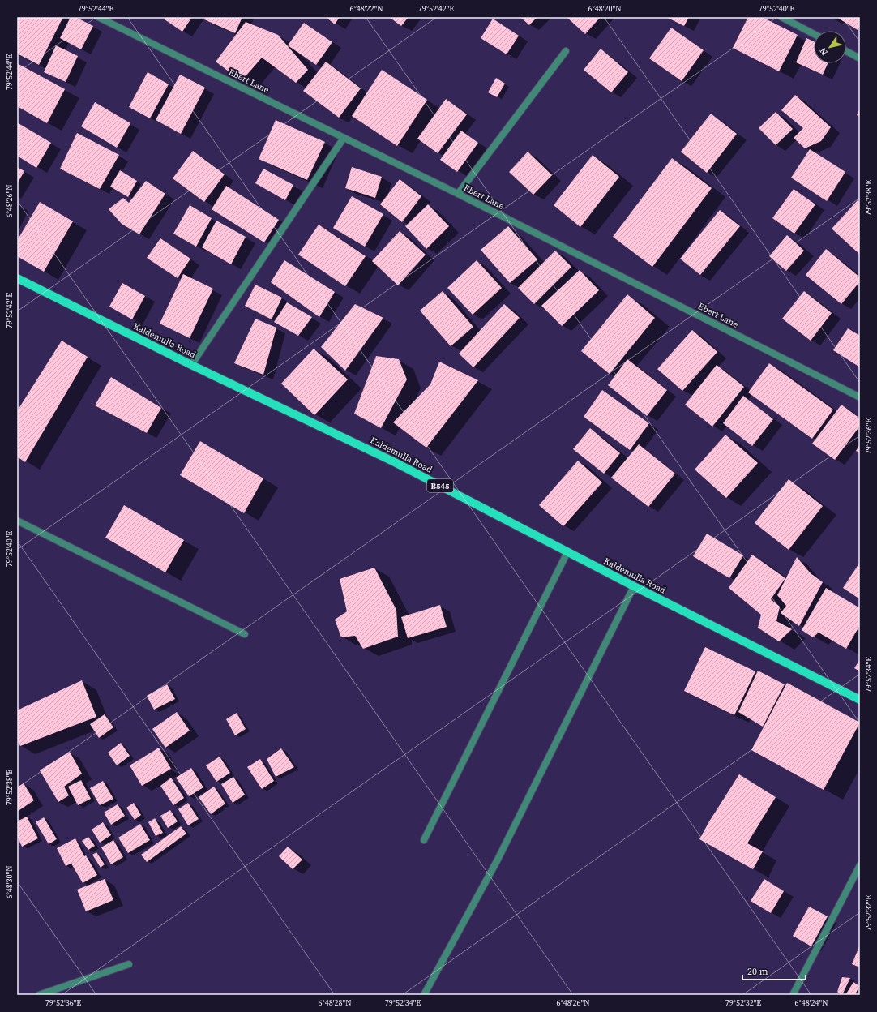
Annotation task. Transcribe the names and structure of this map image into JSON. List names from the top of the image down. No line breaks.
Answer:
{"streets":{"main road":["Kaldemulla Road","B545"],"street":["Ebert Lane"]},"scale_bar":"20 m","north":"bottom left","coordinates":["79°52'44\"E","6°48'22\"N","79°52'42\"E","6°48'20\"N","79°52'40\"E","79°52'38\"E","6°48'26\"N","79°52'36\"E","79°52'34\"E","6°48'30\"N","79°52'32\"E","6°48'28\"N","6°48'24\"N"]}
